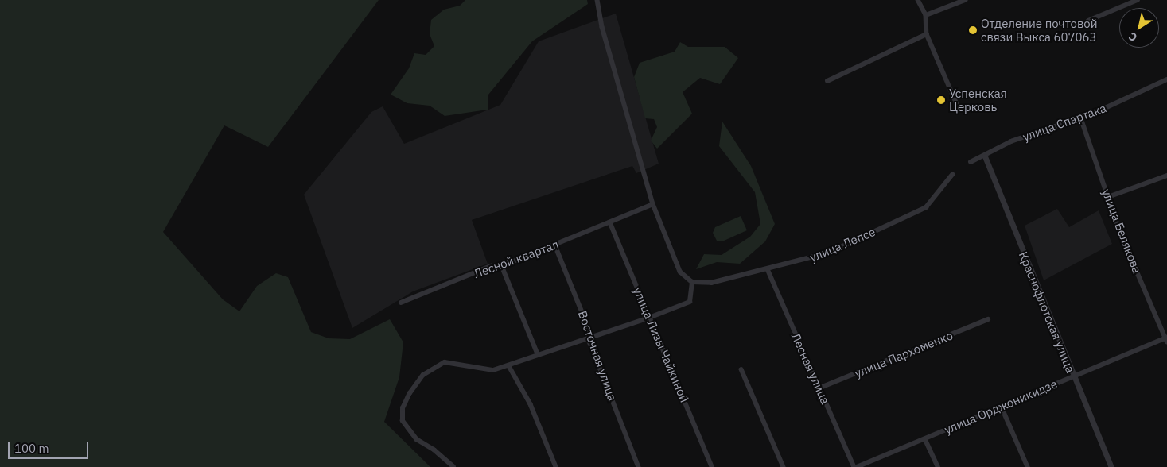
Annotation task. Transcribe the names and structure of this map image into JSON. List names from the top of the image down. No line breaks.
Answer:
{"streets":{"street":["улица Спартака","улица Белякова","улица Лепсе","Лесной квартал","Краснофлотская улица","улица Лизы Чайкиной","улица Пархоменко","Восточная улица","Лесная улица","улица Орджоникидзе"]},"crossings":[["улица Спартака","улица Белякова"],["улица Спартака","Краснофлотская улица"],["улица Белякова","улица Орджоникидзе"],["улица Лепсе","Лесная улица"],["Лесной квартал","улица Лизы Чайкиной"],["Лесной квартал","Восточная улица"],["Краснофлотская улица","улица Орджоникидзе"],["улица Пархоменко","Лесная улица"],["Лесная улица","улица Орджоникидзе"]],"places":["Отделение почтовой связи Выкса 607063","Успенская Церковь"],"scale_bar":"100 m","north":"bottom left"}
